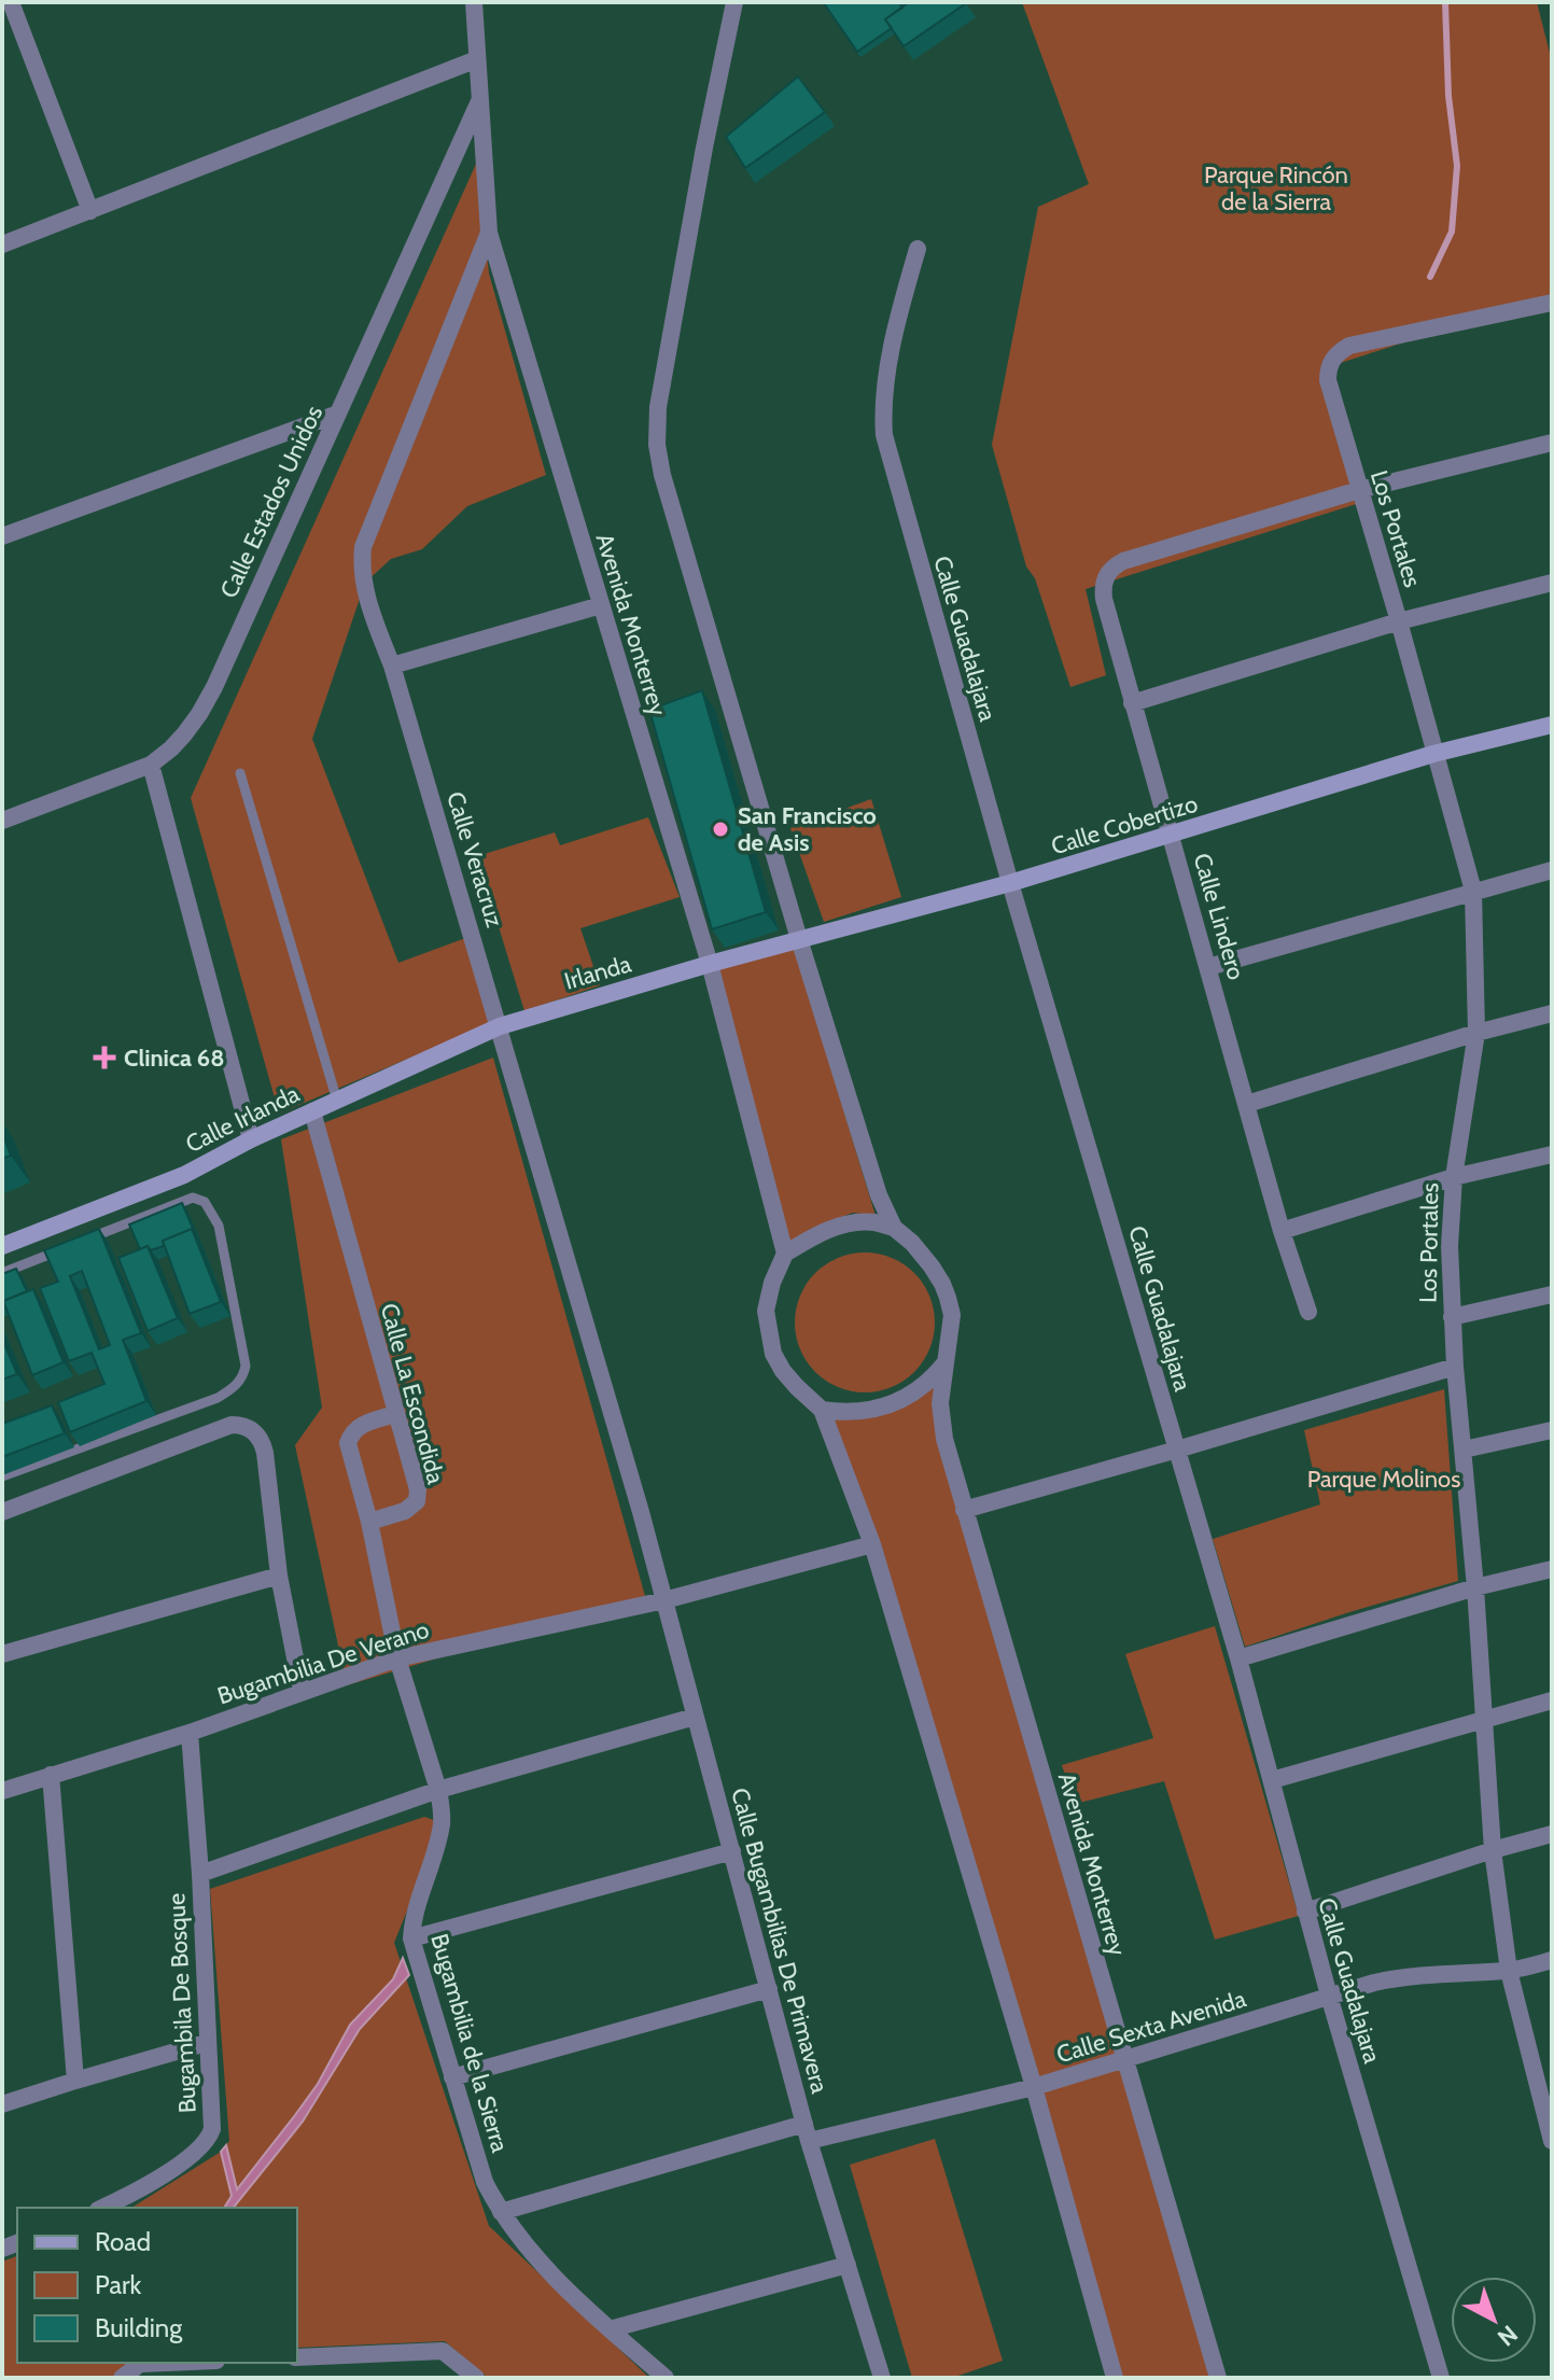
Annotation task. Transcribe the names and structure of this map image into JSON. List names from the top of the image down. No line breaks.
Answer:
{"streets":{"street":["Calle Estados Unidos","Los Portales","Avenida Monterrey","Calle Guadalajara","Calle Cobertizo","Calle Veracruz","Calle Lindero","Irlanda","Calle Irlanda","Calle La Escondida","Bugambilia De Verano","Calle Bugambilias De Primavera","Bugambila De Bosque","Calle Sexta Avenida","Bugambilia de la Sierra"]},"crossings":[["Calle Estados Unidos","Avenida Monterrey"],["Los Portales","Calle Cobertizo"],["Los Portales","Calle Lindero"],["Los Portales","Calle Sexta Avenida"],["Avenida Monterrey","Calle Cobertizo"],["Avenida Monterrey","Calle Veracruz"],["Avenida Monterrey","Irlanda"],["Avenida Monterrey","Calle Sexta Avenida"],["Calle Guadalajara","Calle Cobertizo"],["Calle Guadalajara","Calle Sexta Avenida"],["Calle Cobertizo","Calle Lindero"],["Calle Cobertizo","Irlanda"],["Calle Veracruz","Irlanda"],["Calle Veracruz","Calle Irlanda"],["Calle Veracruz","Calle Bugambilias De Primavera"],["Irlanda","Calle Irlanda"],["Calle Irlanda","Calle La Escondida"],["Bugambilia De Verano","Calle Bugambilias De Primavera"],["Bugambilia De Verano","Bugambila De Bosque"],["Bugambilia De Verano","Bugambilia de la Sierra"],["Calle Bugambilias De Primavera","Calle Sexta Avenida"],["Calle Sexta Avenida","Bugambilia de la Sierra"]],"parks":["Parque Rincón de la Sierra","Parque Molinos"],"places":{"other":["San Francisco de Asis"],"health":["Clinica 68"]},"legend":["Road","Park","Building"],"north":"bottom right"}
